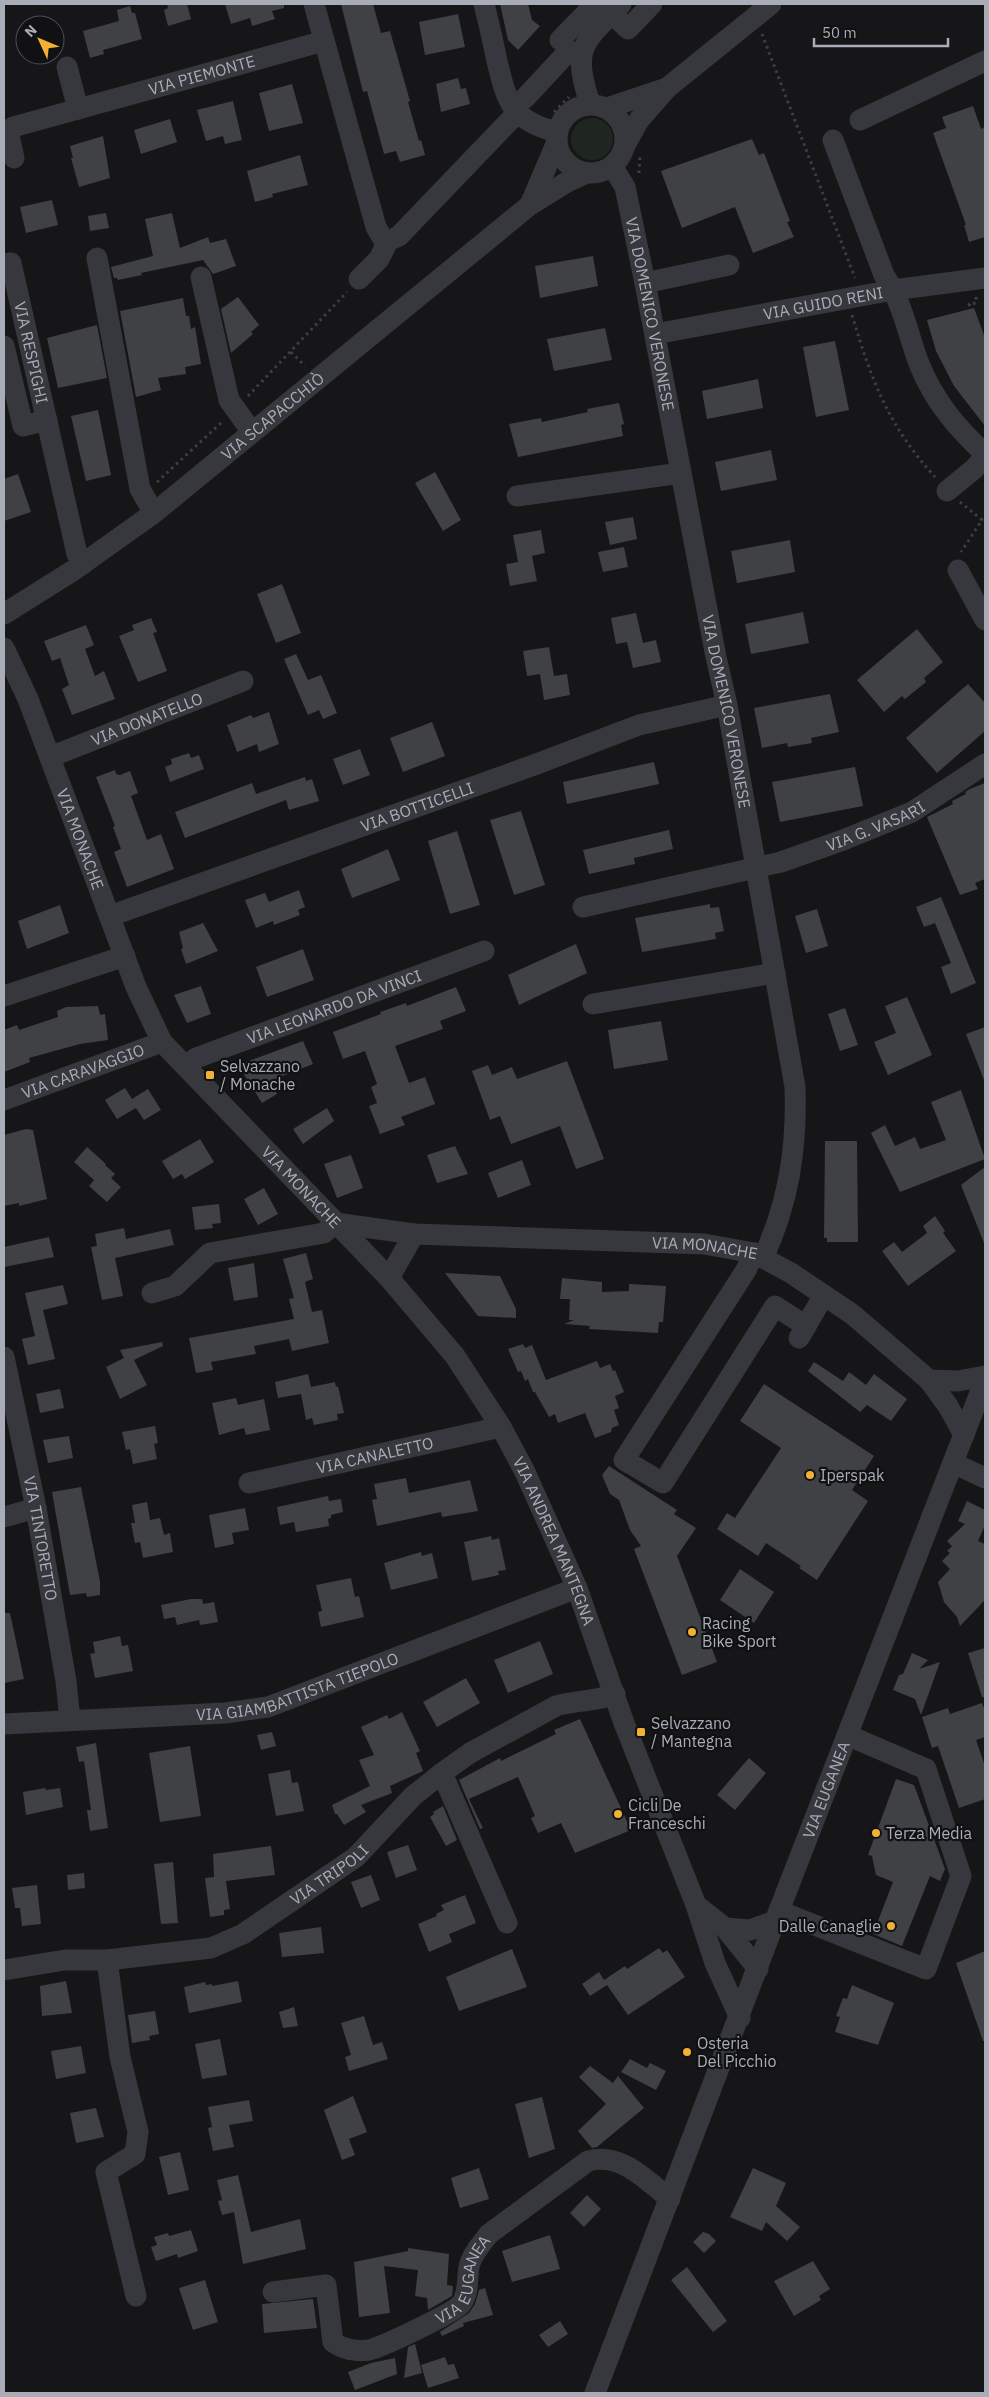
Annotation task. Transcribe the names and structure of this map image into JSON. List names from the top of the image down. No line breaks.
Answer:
{"streets":{"street":["VIA PIEMONTE","VIA GUIDO RENI","VIA DOMENICO VERONESE","VIA RESPIGHI","VIA SCAPACCHIÒ","VIA DONATELLO","VIA BOTTICELLI","VIA G. VASARI","VIA MONACHE","VIA LEONARDO DA VINCI","VIA CARAVAGGIO","VIA CANALETTO","VIA TINTORETTO","VIA ANDREA MANTEGNA","VIA GIAMBATTISTA TIEPOLO","VIA EUGANEA","VIA TRIPOLI"]},"crossings":[["VIA GUIDO RENI","VIA DOMENICO VERONESE"],["VIA DOMENICO VERONESE","VIA SCAPACCHIÒ"],["VIA DOMENICO VERONESE","VIA BOTTICELLI"],["VIA DOMENICO VERONESE","VIA G. VASARI"],["VIA DOMENICO VERONESE","VIA MONACHE"],["VIA RESPIGHI","VIA SCAPACCHIÒ"],["VIA DONATELLO","VIA MONACHE"],["VIA BOTTICELLI","VIA MONACHE"],["VIA MONACHE","VIA LEONARDO DA VINCI"],["VIA MONACHE","VIA CARAVAGGIO"],["VIA MONACHE","VIA ANDREA MANTEGNA"],["VIA MONACHE","VIA EUGANEA"],["VIA CANALETTO","VIA ANDREA MANTEGNA"],["VIA TINTORETTO","VIA GIAMBATTISTA TIEPOLO"],["VIA ANDREA MANTEGNA","VIA GIAMBATTISTA TIEPOLO"],["VIA ANDREA MANTEGNA","VIA EUGANEA"],["VIA ANDREA MANTEGNA","VIA TRIPOLI"]],"places":{"transit":["Selvazzano / Monache","Selvazzano / Mantegna"],"other":["Iperspak","Racing Bike Sport","Cicli De Franceschi","Terza Media","Dalle Canaglie","Osteria Del Picchio"]},"scale_bar":"50 m","north":"top left"}
